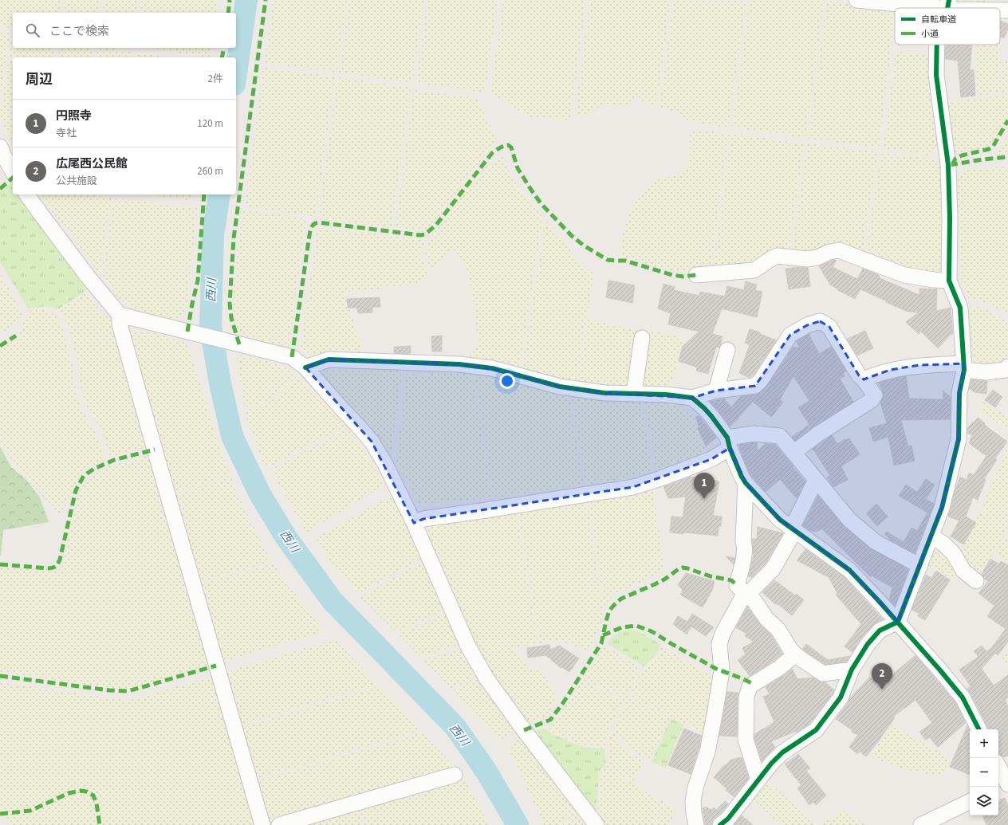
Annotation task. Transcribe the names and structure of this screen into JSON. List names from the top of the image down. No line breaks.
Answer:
{"water":["西川"],"legend":["自転車道","小道"],"page":{"search":"ここで検索","heading":["周辺","2件"],"list":[{"mark":"1","name":"円照寺","note":"寺社","value":"120 m"},{"mark":"2","name":"広尾西公民館","note":"公共施設","value":"260 m"}],"pins":["1","2"],"map_buttons":["+","−"]}}
